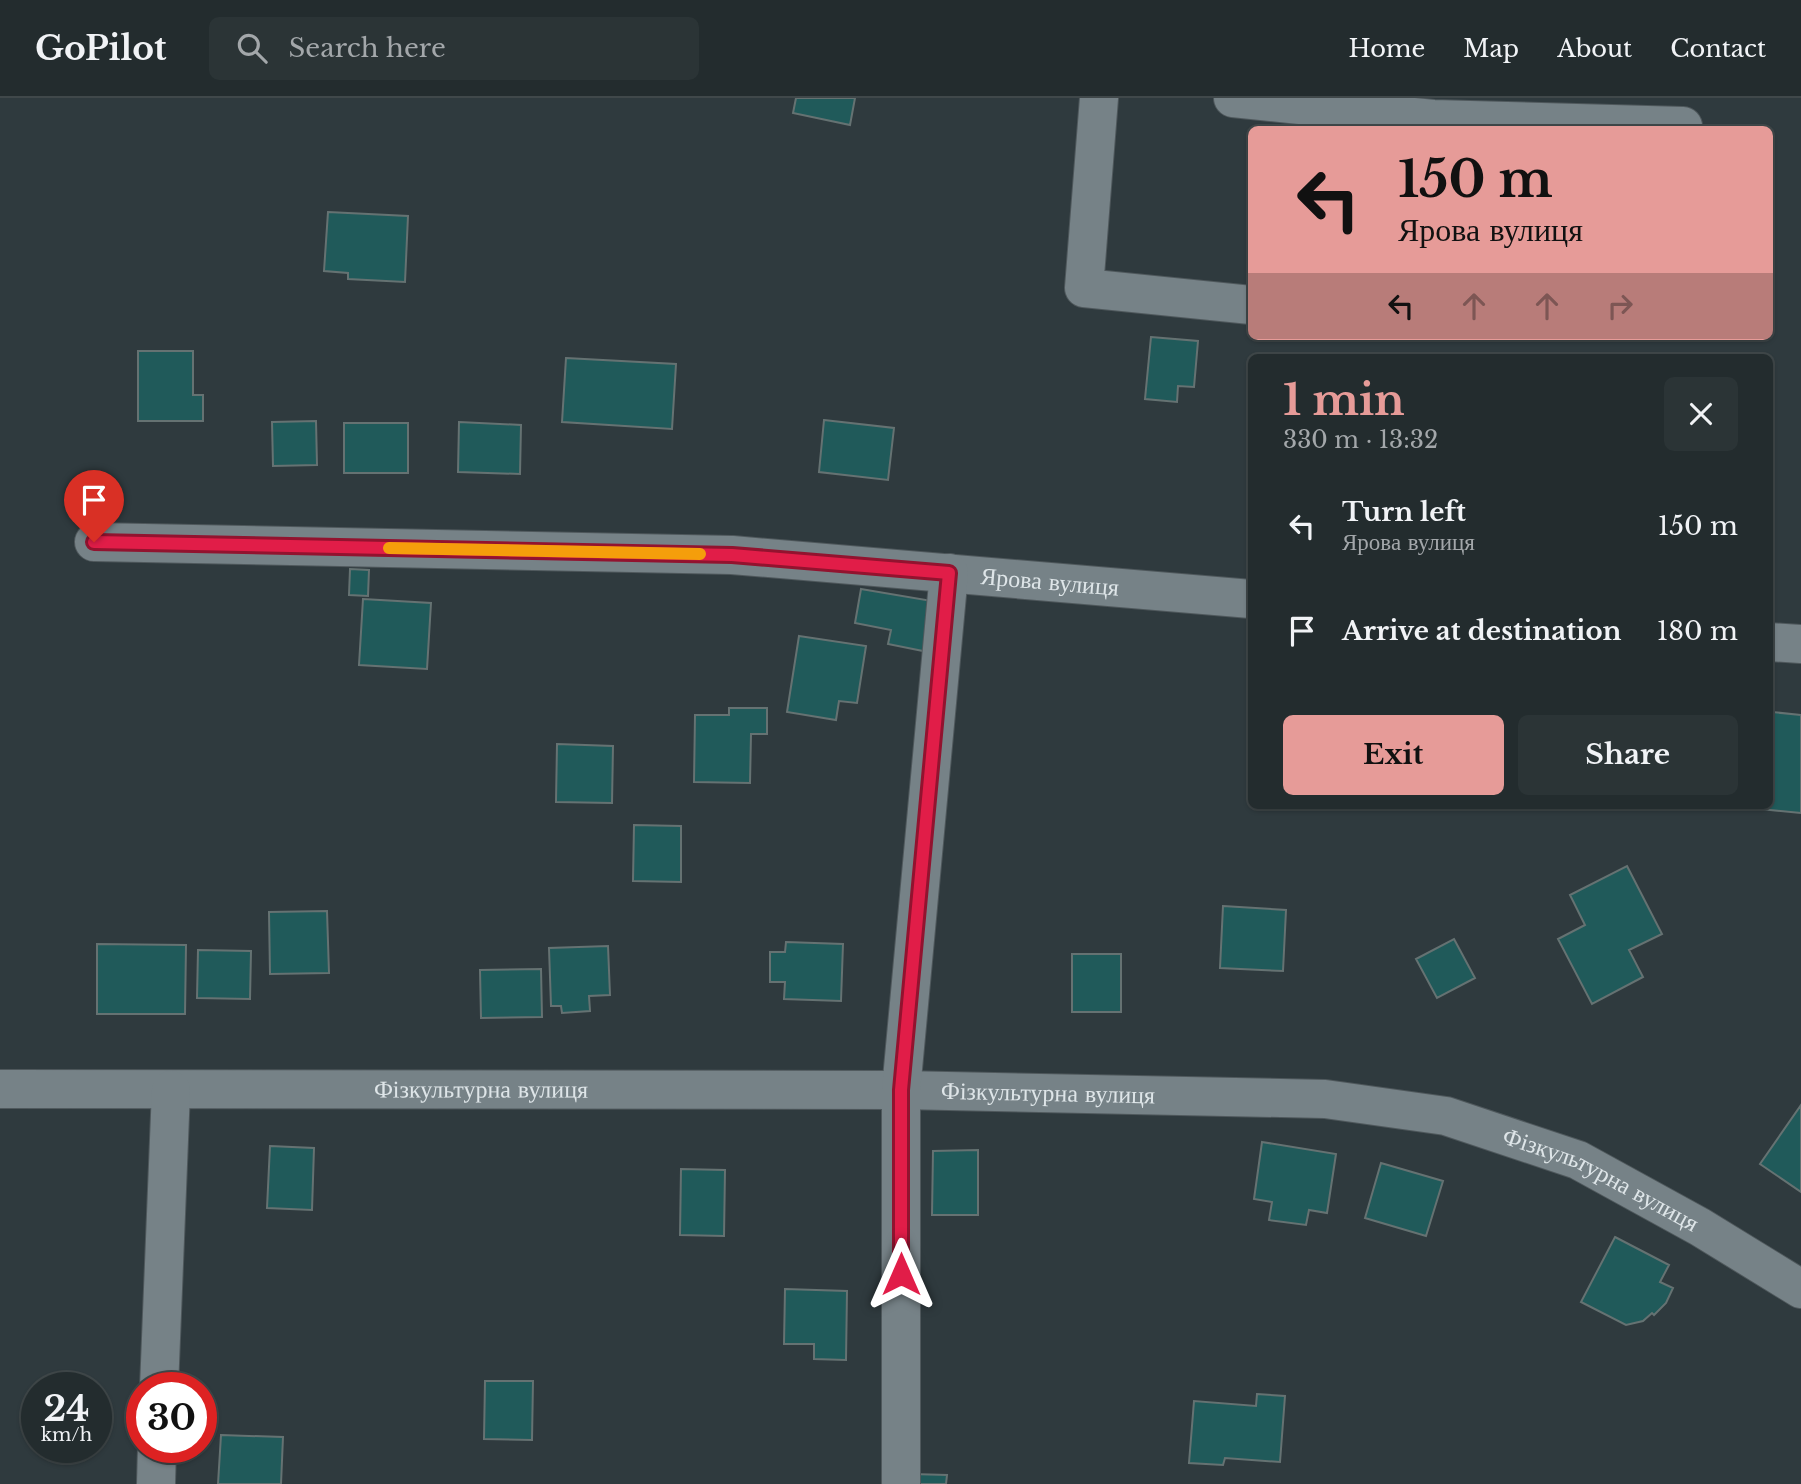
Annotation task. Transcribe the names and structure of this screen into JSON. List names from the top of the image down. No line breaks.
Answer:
{"streets":{"street":["Ярова вулиця","Фізкультурна вулиця"]},"page":{"header":"GoPilot","search":"Search here","nav":["Home","Map","About","Contact"],"turn":["150 m","Ярова вулиця"],"heading":["1 min","330 m · 13:32"],"list":[{"name":"Turn left","note":"Ярова вулиця","value":"150 m"},{"name":"Arrive at destination","value":"180 m"}],"buttons":["Exit","Share"],"speed":"24 km/h","limit":"30"}}
